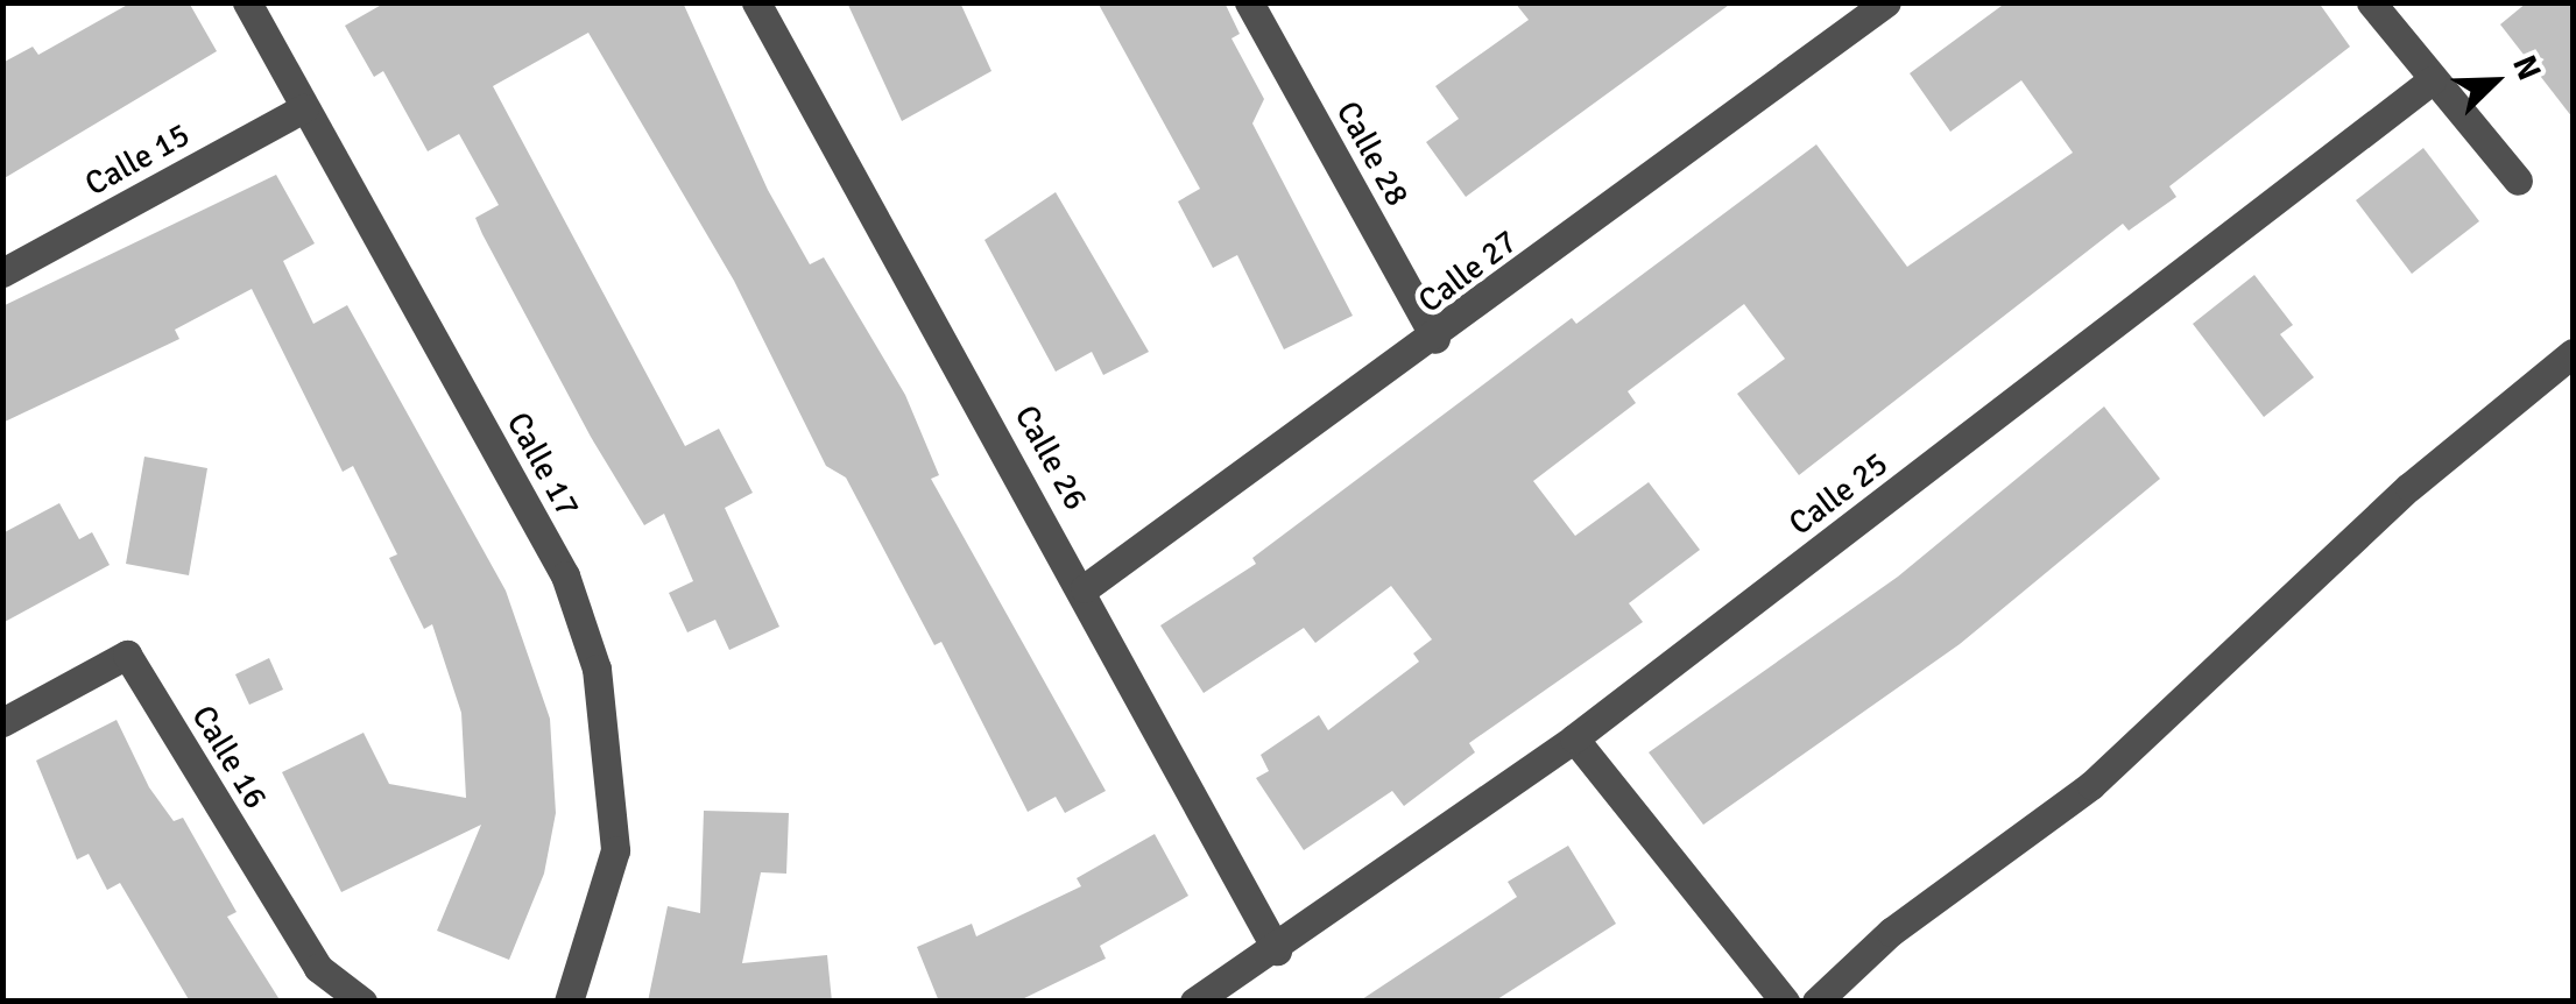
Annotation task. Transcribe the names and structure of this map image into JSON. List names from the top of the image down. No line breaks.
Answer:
{"streets":{"street":["Calle 28","Calle 15","Calle 27","Calle 26","Calle 17","Calle 25","Calle 16"]},"crossings":[["Calle 28","Calle 27"],["Calle 15","Calle 17"],["Calle 27","Calle 26"],["Calle 26","Calle 25"]],"north":"top right"}
